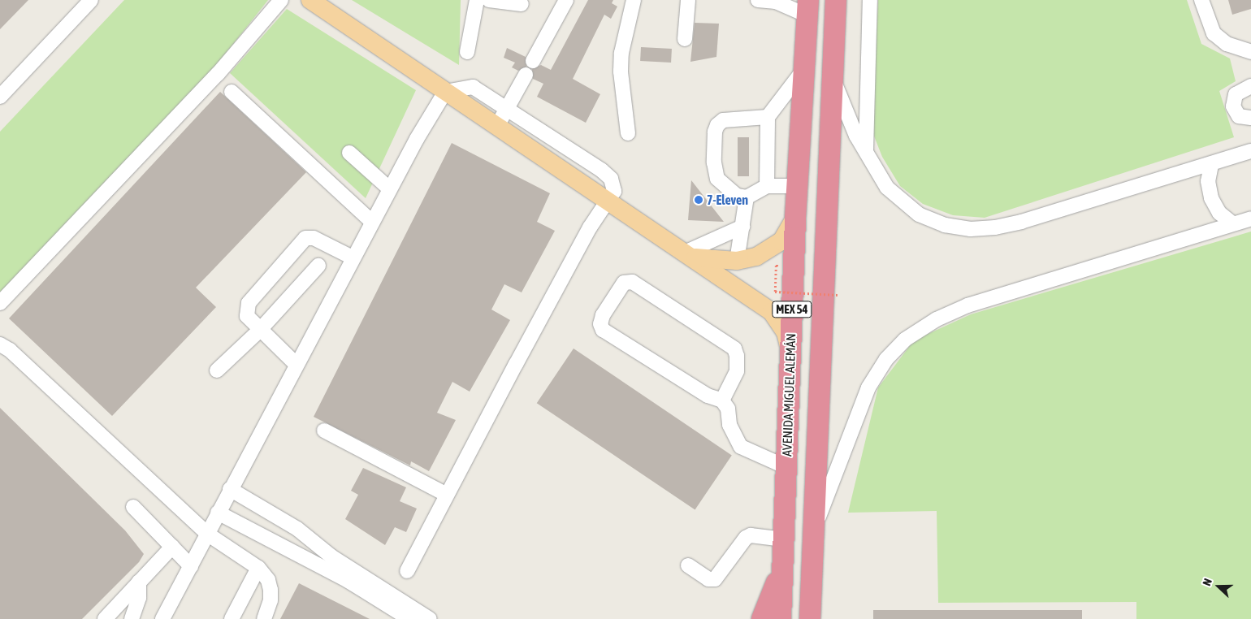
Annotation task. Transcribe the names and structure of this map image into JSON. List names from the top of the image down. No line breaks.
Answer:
{"streets":{"highway":["MEX 54","AVENIDA MIGUEL ALEMÁN"]},"places":["7-Eleven"],"north":"left"}
